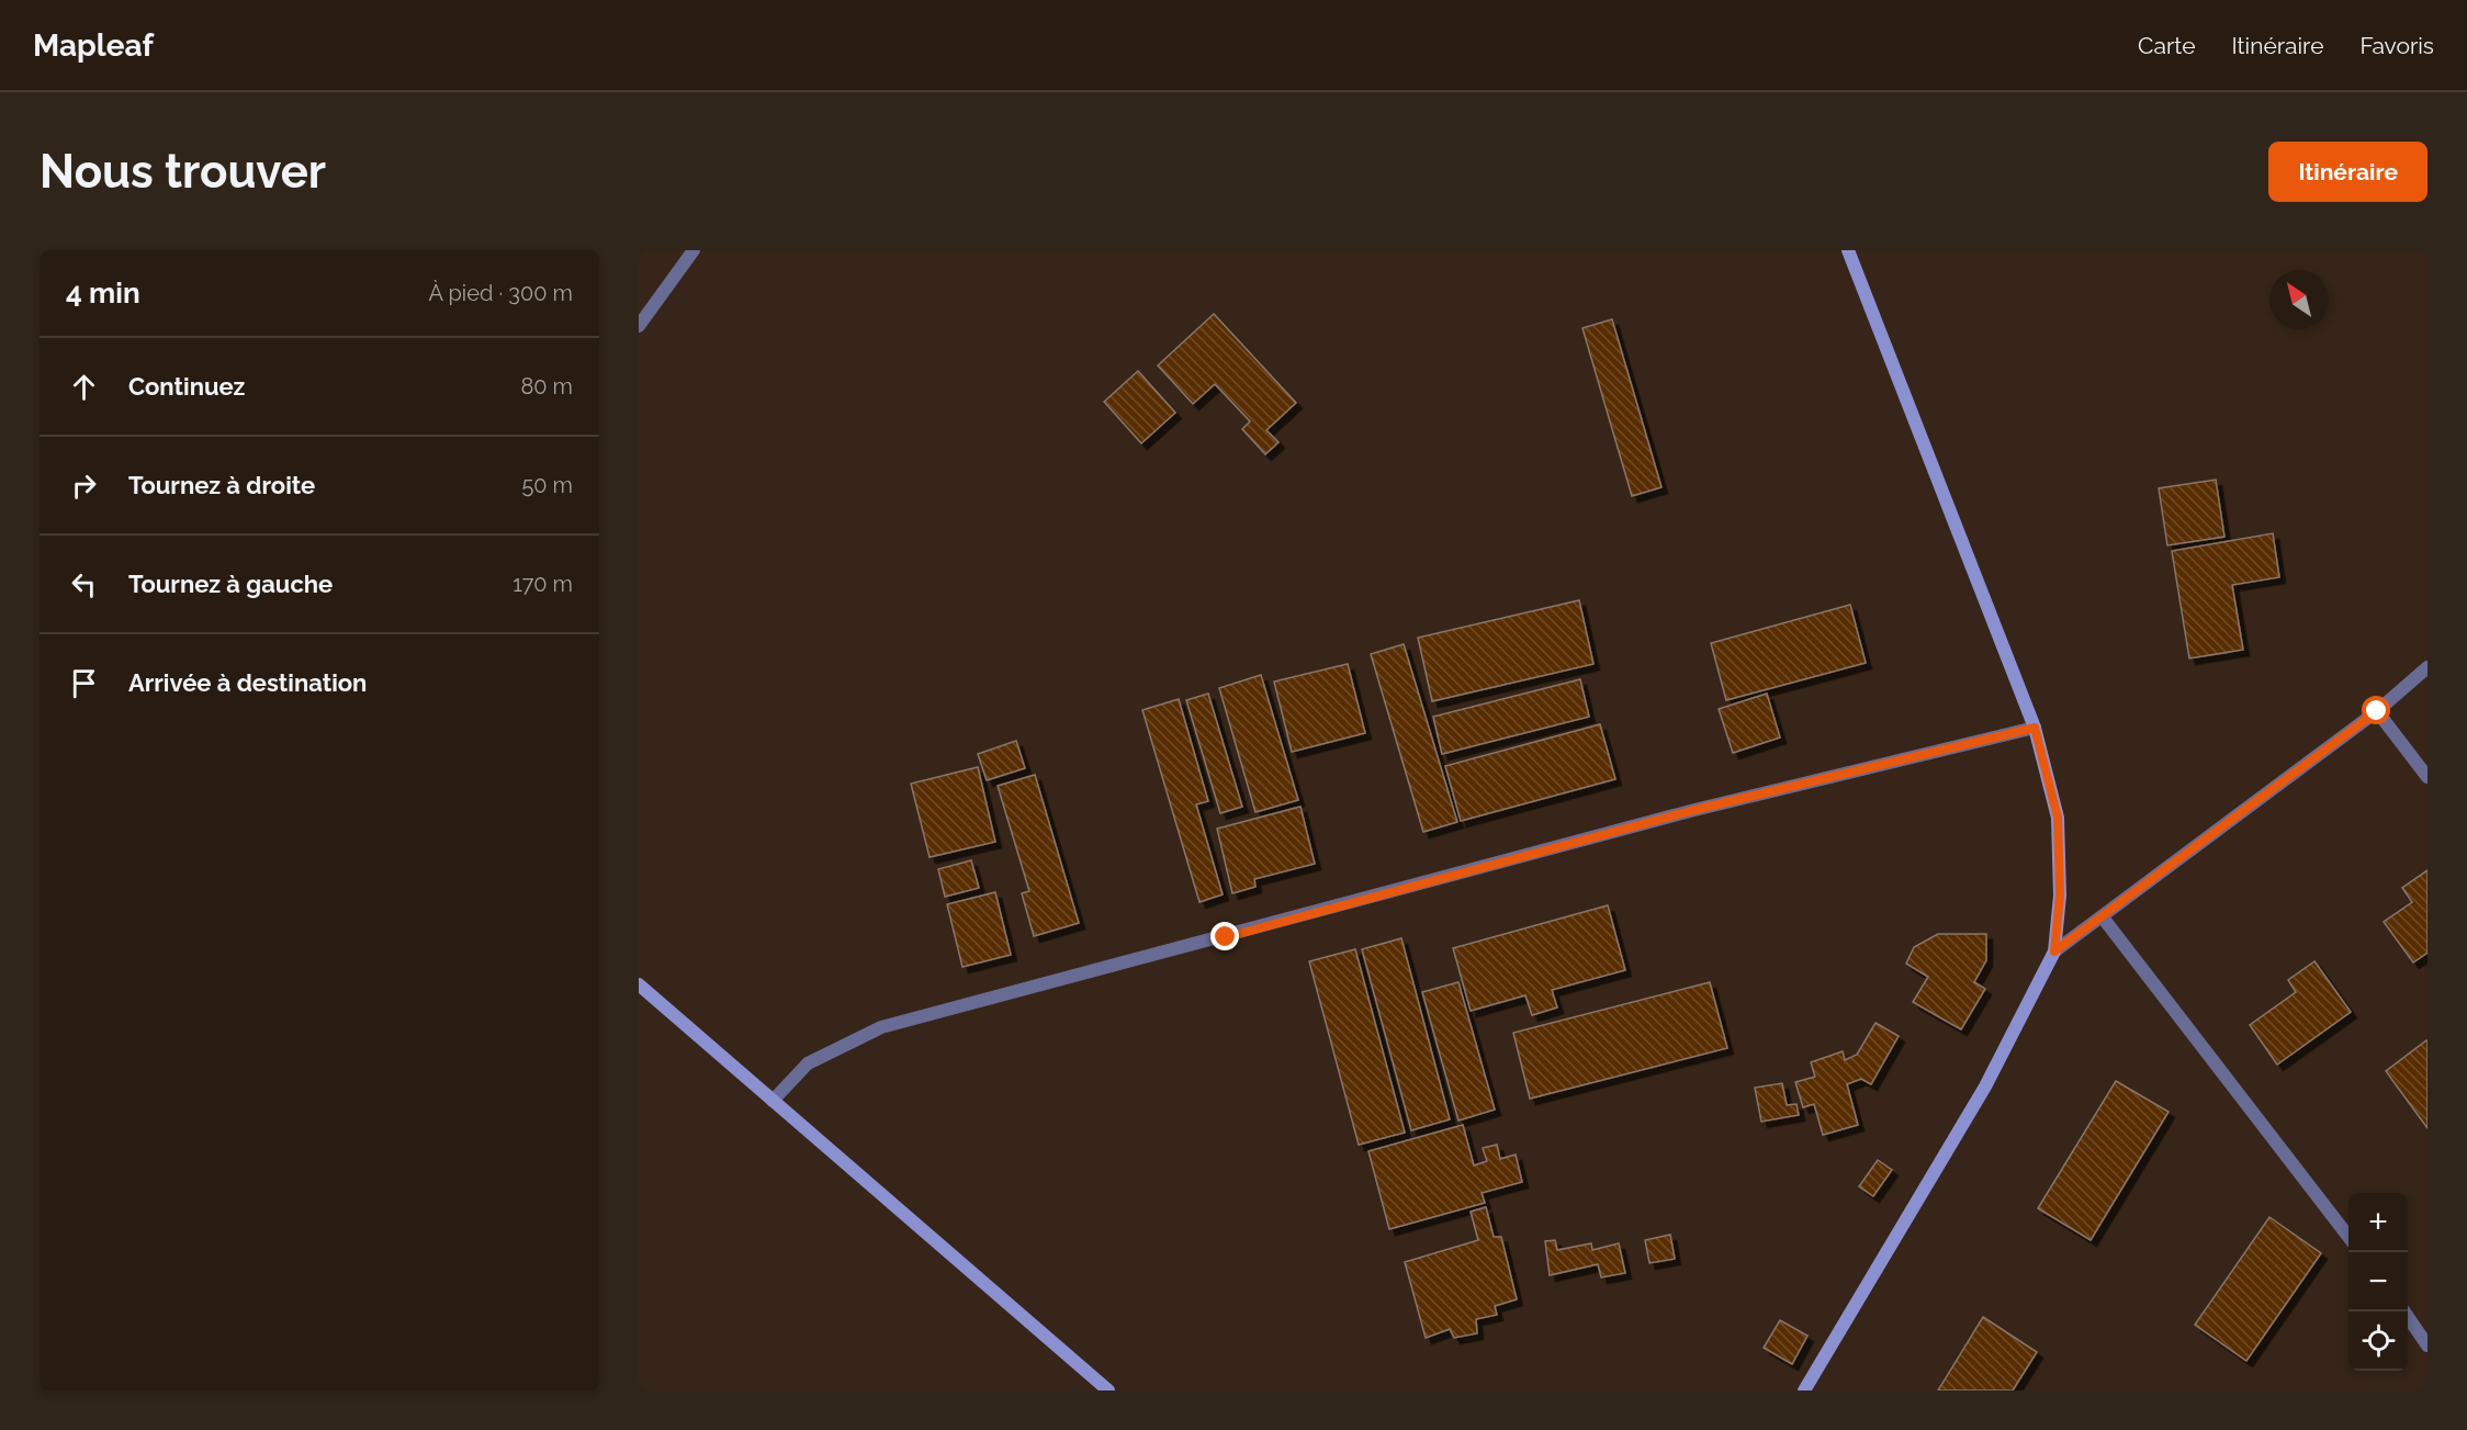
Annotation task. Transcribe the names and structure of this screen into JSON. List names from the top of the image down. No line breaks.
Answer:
{"north":"top left","page":{"header":"Mapleaf","nav":["Carte","Itinéraire","Favoris"],"buttons":"Itinéraire","title":"Nous trouver","heading":["4 min","À pied · 300 m"],"list":[["Continuez","80 m"],["Tournez à droite","50 m"],["Tournez à gauche","170 m"],"Arrivée à destination"],"map_buttons":["+","−"]}}
